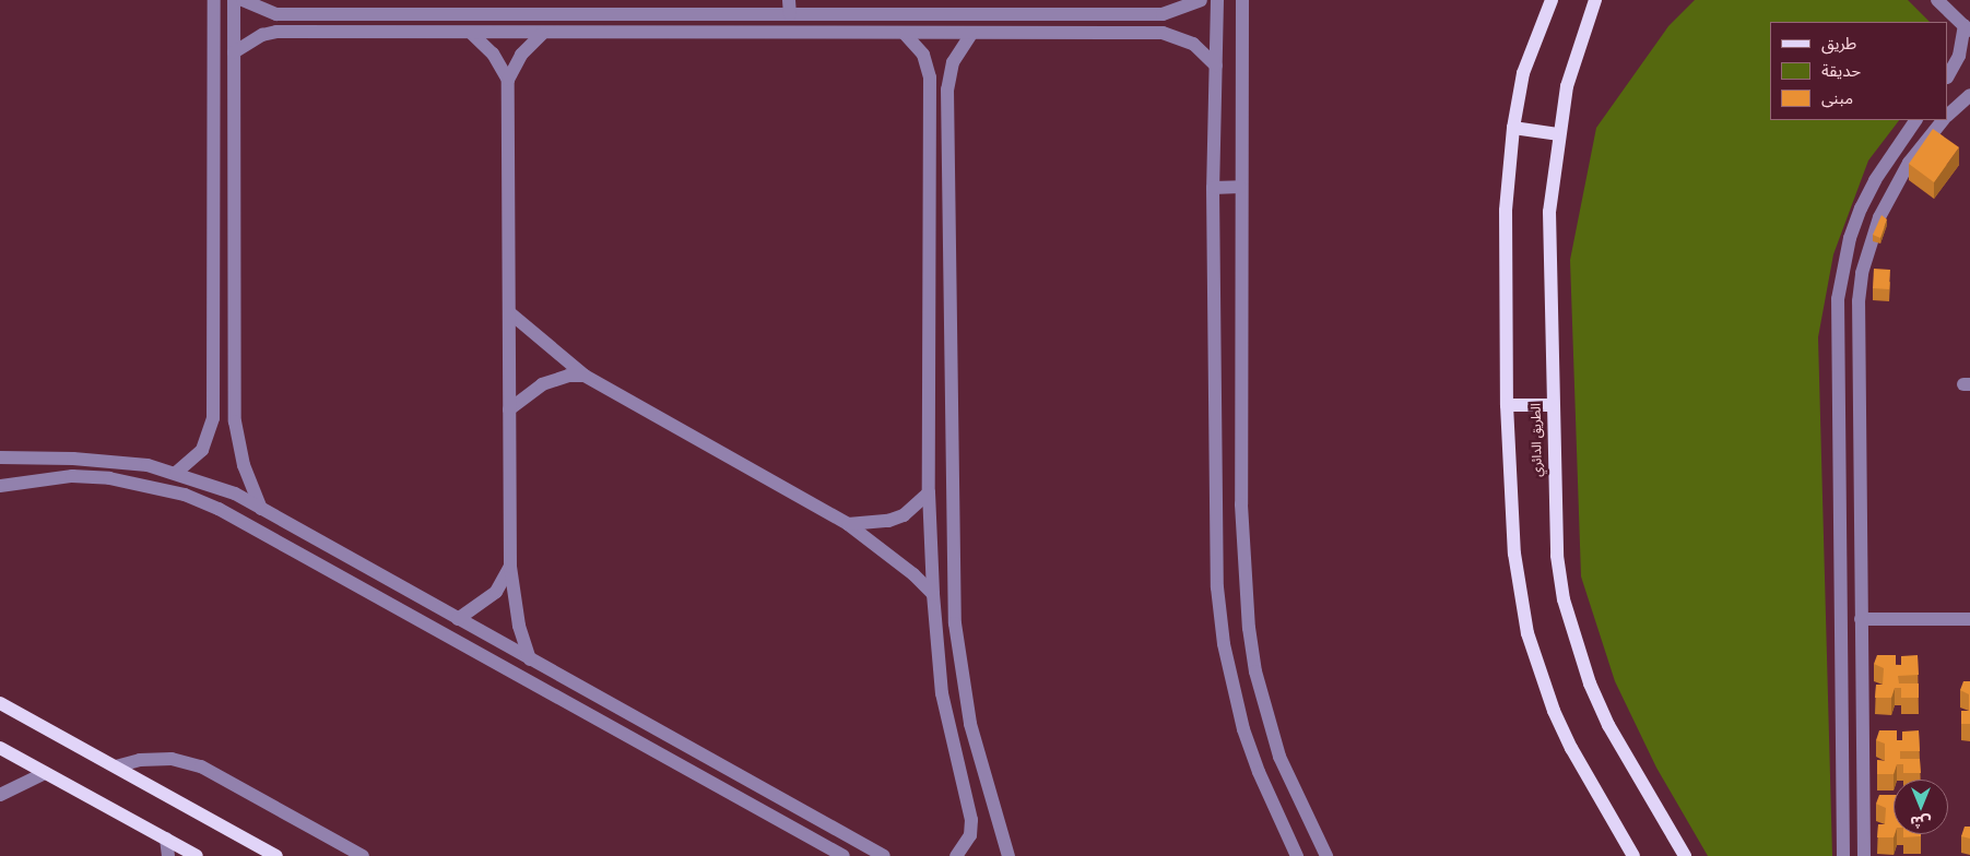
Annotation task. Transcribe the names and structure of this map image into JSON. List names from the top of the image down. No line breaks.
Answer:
{"streets":{"main road":["الطريق الدائري"]},"legend":["طريق","حديقة","مبنى"],"north":"bottom"}
